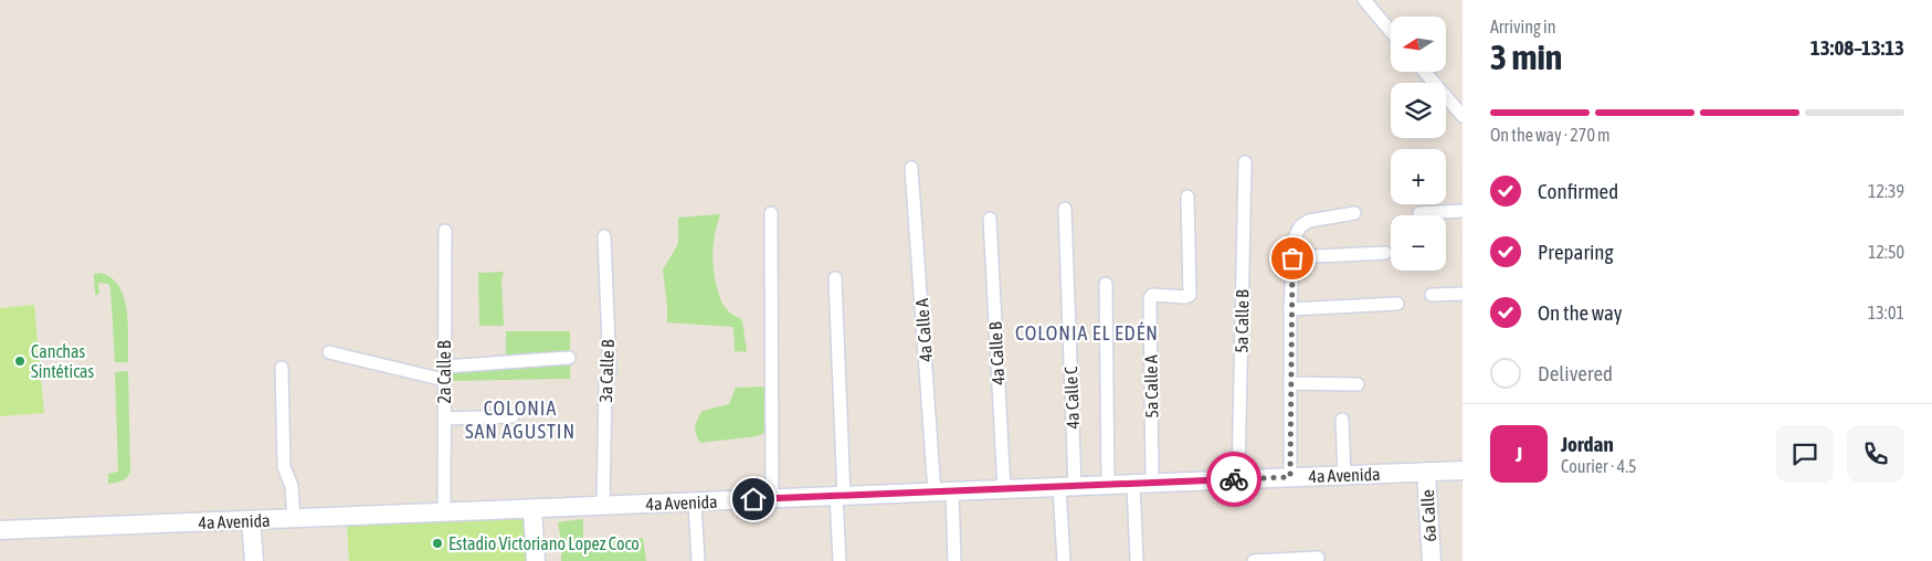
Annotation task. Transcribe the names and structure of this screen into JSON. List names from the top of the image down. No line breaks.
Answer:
{"streets":{"street":["5a Calle B","4a Calle A","4a Calle B","3a Calle B","2a Calle B","5a Calle A","4a Calle C","4a Avenida","6a Calle"]},"crossings":[["5a Calle B","4a Avenida"],["4a Calle A","4a Avenida"],["4a Calle B","4a Avenida"],["3a Calle B","4a Avenida"],["2a Calle B","4a Avenida"],["5a Calle A","4a Avenida"],["4a Calle C","4a Avenida"],["4a Avenida","6a Calle"]],"districts":["COLONIA EL EDÉN","COLONIA SAN AGUSTIN"],"places":["Canchas Sintéticas","Estadio Victoriano Lopez Coco"],"north":"left","page":{"heading":["3 min","Arriving in","13:08–13:13"],"panel":["Jordan","Courier · 4.5"],"map_buttons":["+","−"],"bar":"On the way · 270 m","list":[["Confirmed","12:39"],["Preparing","12:50"],["On the way","13:01"],"Delivered"],"round":"J"}}
